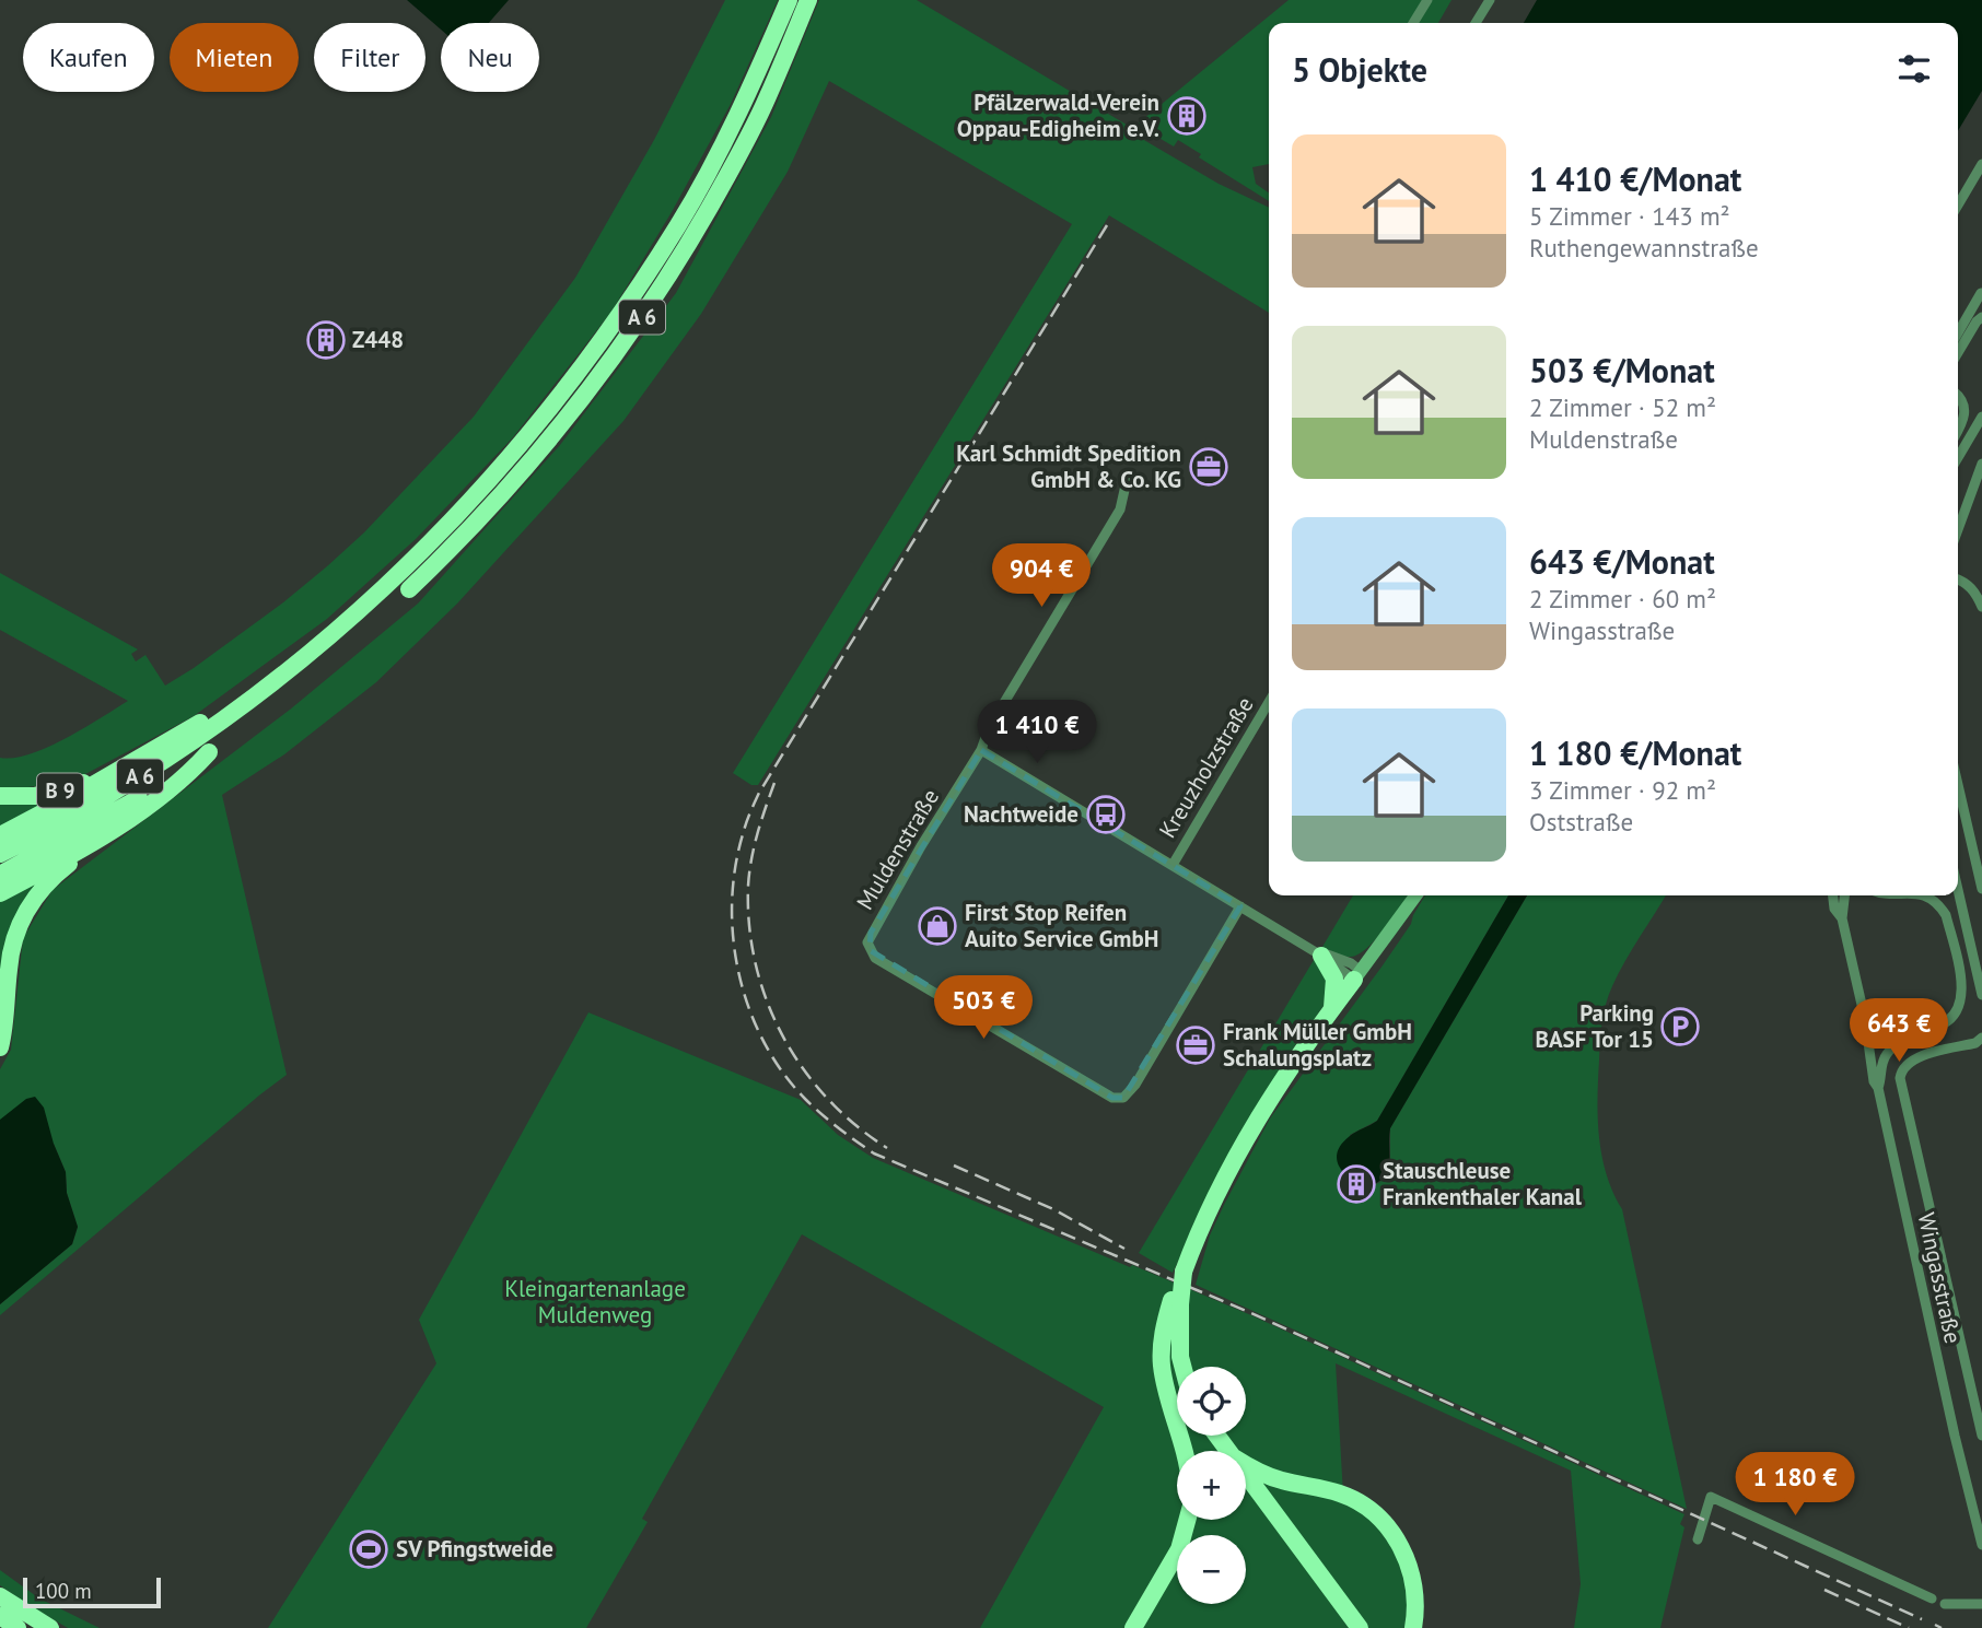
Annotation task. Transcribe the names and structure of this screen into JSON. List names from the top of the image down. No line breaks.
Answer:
{"streets":{"highway":["A 6","B 9"],"street":["Kreuzholzstraße","Muldenstraße","Wingasstraße"]},"parks":["Kleingartenanlage Muldenweg"],"places":{"building":["Pfälzerwald-Verein Oppau-Edigheim e.V.","Z448","Stauschleuse Frankenthaler Kanal"],"office":["Karl Schmidt Spedition GmbH & Co. KG","Frank Müller GmbH Schalungsplatz"],"bus stop":["Nachtweide"],"shop":["First Stop Reifen Auito Service GmbH"],"parking":["Parking BASF Tor 15"],"sports":["SV Pfingstweide"]},"scale_bar":"100 m","page":{"chip":["Kaufen","Mieten","Filter","Neu"],"heading":"5 Objekte","list":[{"name":"1 410 €/Monat","note":"5 Zimmer · 143 m² · Ruthengewannstraße"},{"name":"503 €/Monat","note":"2 Zimmer · 52 m² · Muldenstraße"},{"name":"643 €/Monat","note":"2 Zimmer · 60 m² · Wingasstraße"},{"name":"1 180 €/Monat","note":"3 Zimmer · 92 m² · Oststraße"}],"price":["904 €","1 410 €","503 €","643 €","1 180 €"],"map_buttons":["+","−"],"scale":"100 m"}}
